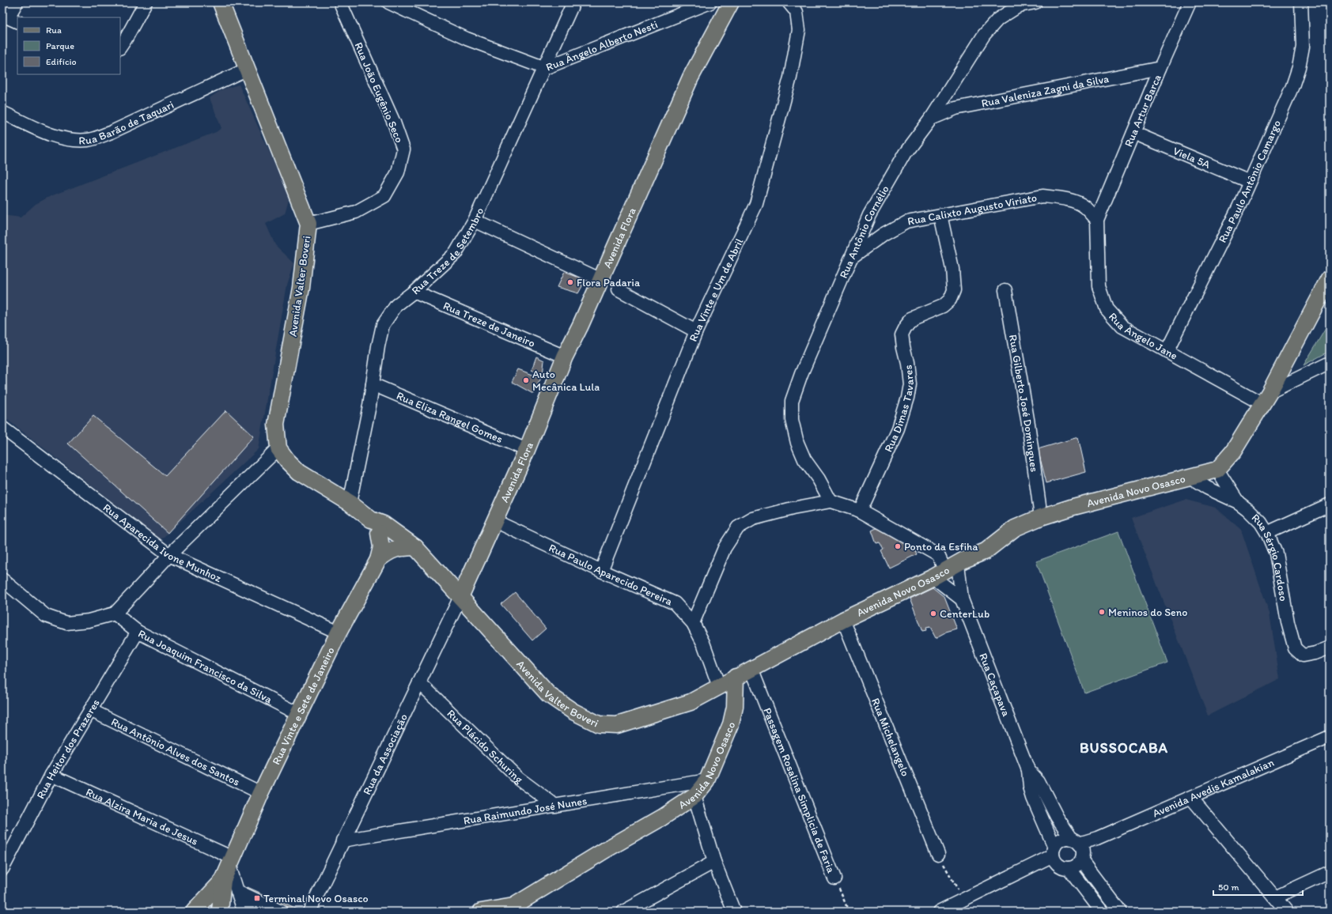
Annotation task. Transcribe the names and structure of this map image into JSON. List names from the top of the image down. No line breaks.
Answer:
{"streets":{"main road":["Avenida Flora","Avenida Valter Boveri","Avenida Novo Osasco","Rua Vinte e Sete de Janeiro"],"street":["Rua Ângelo Alberto Nesti","Rua Valeniza Zagni da Silva","Rua João Eugênio Seco","Rua Artur Barca","Rua Barão de Taquari","Viela 5A","Rua Paulo Antônio Camargo","Rua Calixto Augusto Viriato","Rua Antônio Cornélio","Rua Treze de Setembro","Rua Vinte e Um de Abril","Rua Treze de Janeiro","Rua Ângelo Jane","Rua Gilberto José Domingues","Rua Dimas Tavares","Rua Eliza Rangel Gomes","Rua Aparecida Ivone Munhoz","Rua Sérgio Cardoso","Rua Paulo Aparecido Pereira","Rua Joaquim Francisco da Silva","Rua Caçapava","Rua Michelangelo","Rua Plácido Schuring","Rua Heitor dos Prazeres","Rua Antônio Alves dos Santos","Rua da Associação","Avenida Avedis Kamalakian","Passagem Rosalina Simplicia de Faria","Rua Raimundo José Nunes","Rua Alzira Maria de Jesus"]},"crossings":[["Rua Ângelo Alberto Nesti","Rua Treze de Setembro"],["Rua Valeniza Zagni da Silva","Rua Artur Barca"],["Rua Valeniza Zagni da Silva","Rua Antônio Cornélio"],["Rua João Eugênio Seco","Avenida Valter Boveri"],["Rua Artur Barca","Viela 5A"],["Rua Artur Barca","Rua Calixto Augusto Viriato"],["Rua Artur Barca","Rua Ângelo Jane"],["Rua Barão de Taquari","Avenida Valter Boveri"],["Viela 5A","Rua Paulo Antônio Camargo"],["Rua Paulo Antônio Camargo","Rua Ângelo Jane"],["Rua Calixto Augusto Viriato","Rua Antônio Cornélio"],["Rua Calixto Augusto Viriato","Rua Ângelo Jane"],["Rua Calixto Augusto Viriato","Rua Dimas Tavares"],["Avenida Flora","Avenida Valter Boveri"],["Avenida Flora","Rua Treze de Janeiro"],["Avenida Flora","Rua Eliza Rangel Gomes"],["Avenida Flora","Rua Paulo Aparecido Pereira"],["Avenida Flora","Rua da Associação"],["Rua Treze de Setembro","Avenida Valter Boveri"],["Rua Treze de Setembro","Rua Treze de Janeiro"],["Rua Treze de Setembro","Rua Eliza Rangel Gomes"],["Avenida Valter Boveri","Avenida Novo Osasco"],["Avenida Valter Boveri","Rua Paulo Aparecido Pereira"],["Avenida Valter Boveri","Rua Vinte e Sete de Janeiro"],["Avenida Valter Boveri","Rua da Associação"],["Rua Vinte e Um de Abril","Rua Paulo Aparecido Pereira"],["Rua Gilberto José Domingues","Avenida Novo Osasco"],["Avenida Novo Osasco","Rua Sérgio Cardoso"],["Avenida Novo Osasco","Rua Caçapava"],["Avenida Novo Osasco","Rua Michelangelo"],["Avenida Novo Osasco","Passagem Rosalina Simplicia de Faria"],["Avenida Novo Osasco","Rua Raimundo José Nunes"],["Rua Aparecida Ivone Munhoz","Rua Vinte e Sete de Janeiro"],["Rua Joaquim Francisco da Silva","Rua Vinte e Sete de Janeiro"],["Rua Joaquim Francisco da Silva","Rua Heitor dos Prazeres"],["Rua Caçapava","Avenida Avedis Kamalakian"],["Rua Vinte e Sete de Janeiro","Rua Antônio Alves dos Santos"],["Rua Vinte e Sete de Janeiro","Rua Alzira Maria de Jesus"],["Rua Plácido Schuring","Rua da Associação"],["Rua Plácido Schuring","Rua Raimundo José Nunes"],["Rua Heitor dos Prazeres","Rua Antônio Alves dos Santos"],["Rua Heitor dos Prazeres","Rua Alzira Maria de Jesus"],["Rua da Associação","Rua Raimundo José Nunes"]],"districts":["BUSSOCABA"],"places":{"other":["Flora Padaria","Auto Mecânica Lula","Ponto da Esfiha","Meninos do Seno","CenterLub"],"transit":["Terminal Novo Osasco"]},"legend":["Rua","Parque","Edifício"],"scale_bar":"50 m"}
